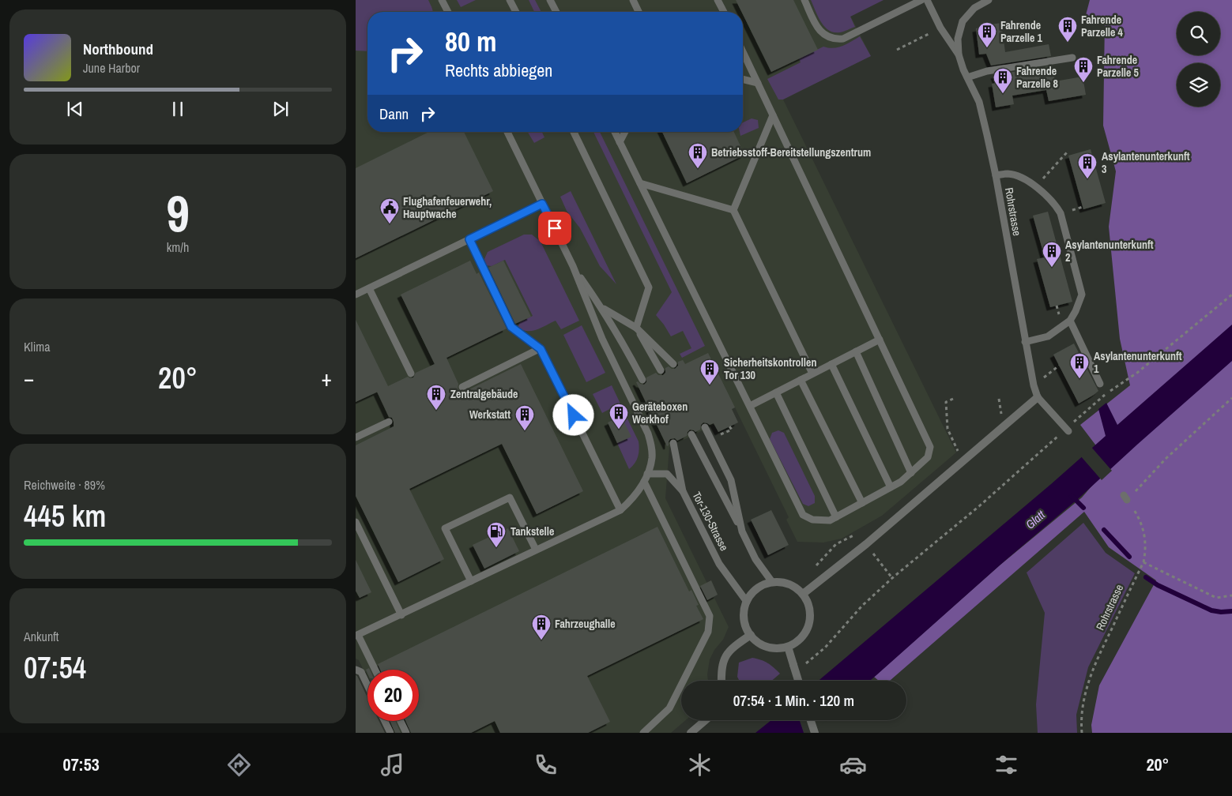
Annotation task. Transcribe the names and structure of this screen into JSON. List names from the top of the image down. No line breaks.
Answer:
{"streets":{"lane":["Rohrstrasse","Tor-130-Strasse"]},"water":["Glatt"],"places":{"building":["Fahrende Parzelle 4","Fahrende Parzelle 1","Fahrende Parzelle 5","Fahrende Parzelle 8","Betriebsstoff-Bereitstellungszentrum","Asylantenunterkunft 3","Asylantenunterkunft 2","Asylantenunterkunft 1","Sicherheitskontrollen Tor 130","Zentralgebäude","Geräteboxen Werkhof","Werkstatt","Fahrzeughalle"],"public building":["Flughafenfeuerwehr, Hauptwache"],"fuel station":["Tankstelle"]},"page":{"turn":["80 m","Rechts abbiegen"],"song":["Northbound","June Harbor"],"then":"Dann","tile":[["9","km/h"],"Klima",["Reichweite · 89%","445 km"],["Ankunft","07:54"]],"heat":["−","20°","+"],"limit":"20","trip":"07:54 · 1 Min. · 120 m","tabs":["07:53","20°"]}}
